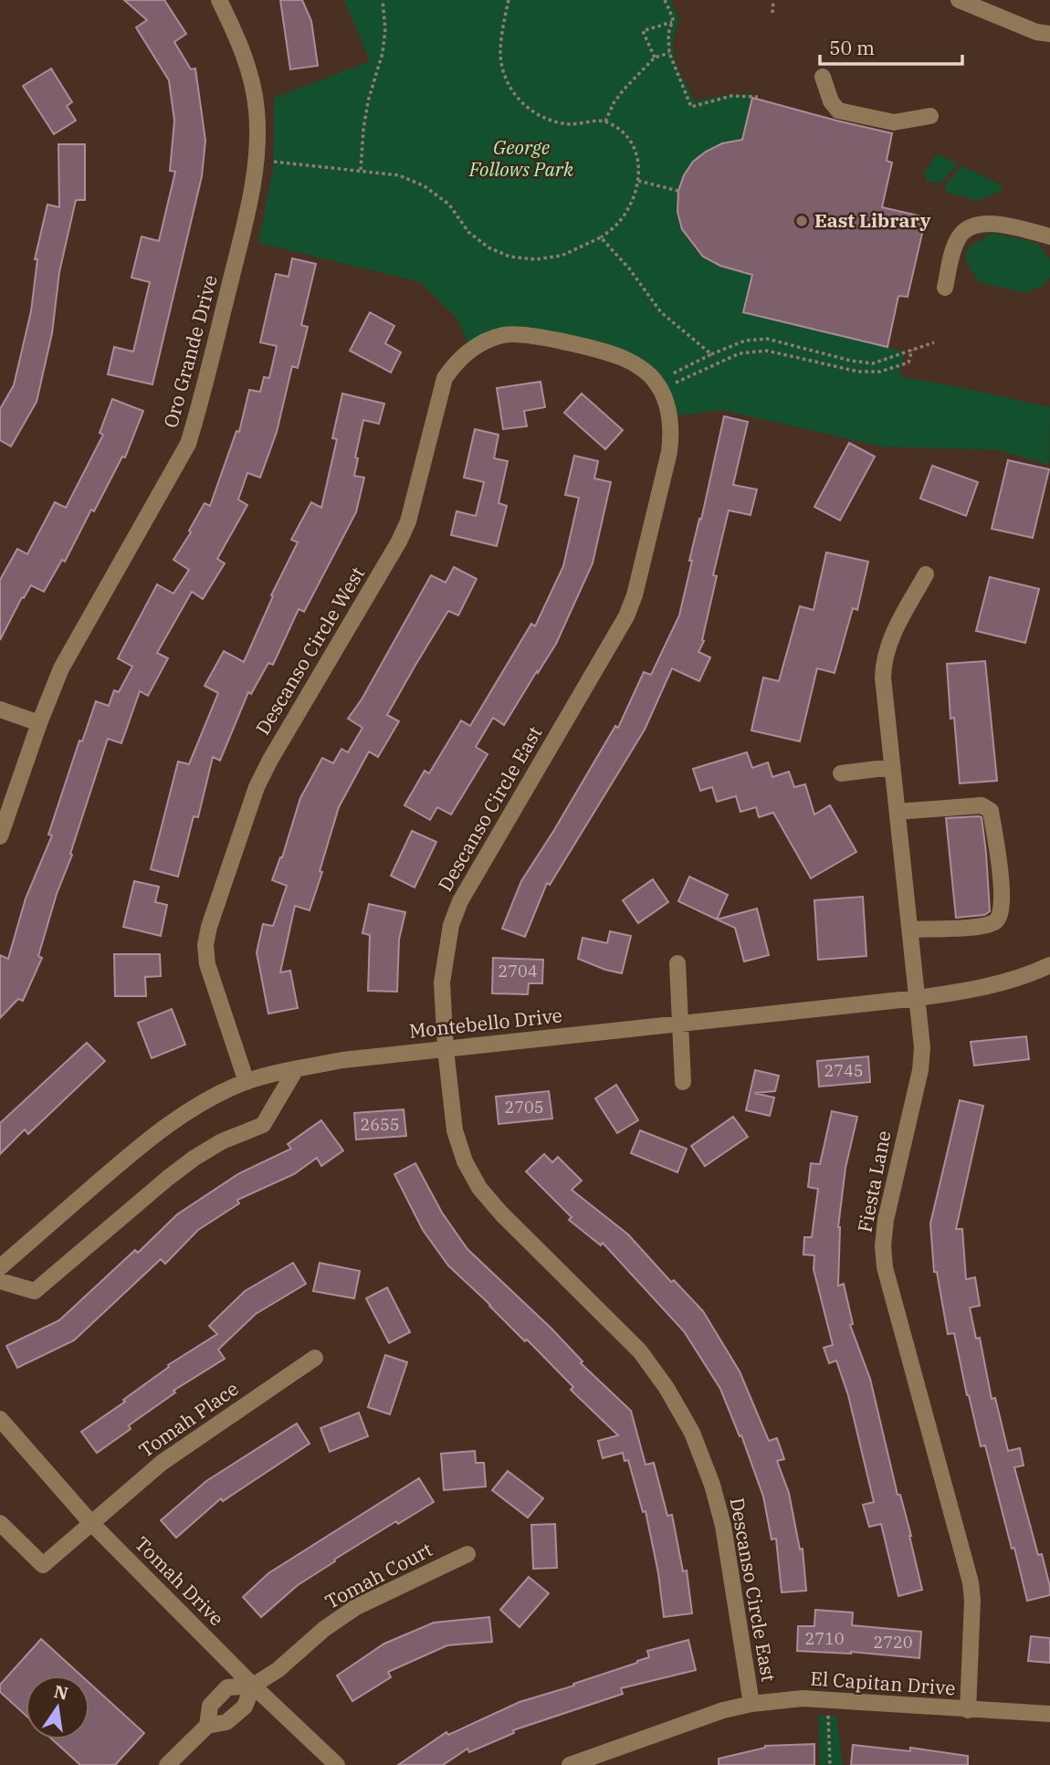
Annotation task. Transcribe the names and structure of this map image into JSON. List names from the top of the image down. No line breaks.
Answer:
{"streets":{"street":["Oro Grande Drive","Descanso Circle West","Descanso Circle East","Montebello Drive","Fiesta Lane","Tomah Place","Tomah Court","Tomah Drive","El Capitan Drive"]},"crossings":[["Descanso Circle West","Descanso Circle East"],["Descanso Circle West","Montebello Drive"],["Descanso Circle East","Montebello Drive"],["Descanso Circle East","El Capitan Drive"],["Montebello Drive","Fiesta Lane"],["Fiesta Lane","El Capitan Drive"],["Tomah Place","Tomah Drive"],["Tomah Court","Tomah Drive"]],"parks":["George Follows Park"],"places":["East Library"],"house_numbers":["2704","2745","2705","2655","2710","2720"],"scale_bar":"50 m","north":"top"}
